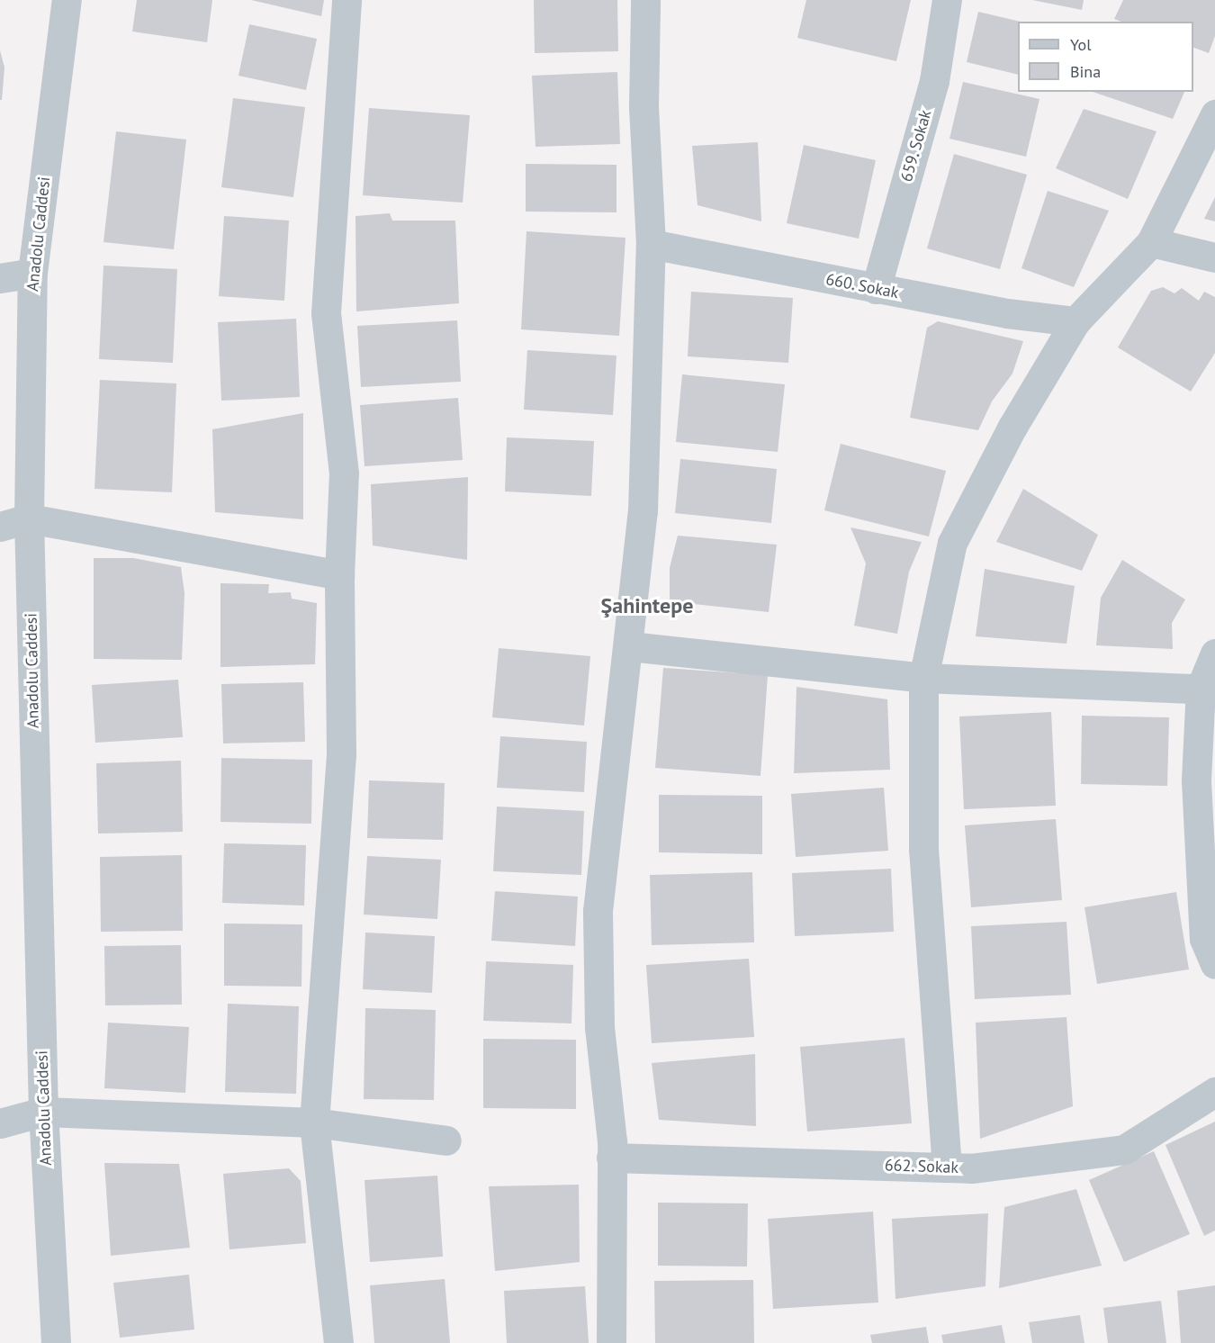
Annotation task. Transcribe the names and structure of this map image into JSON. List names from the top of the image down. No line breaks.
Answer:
{"streets":{"street":["659. Sokak","Anadolu Caddesi","660. Sokak","662. Sokak"]},"crossings":[["659. Sokak","660. Sokak"]],"districts":["Şahintepe"],"legend":["Yol","Bina"]}
